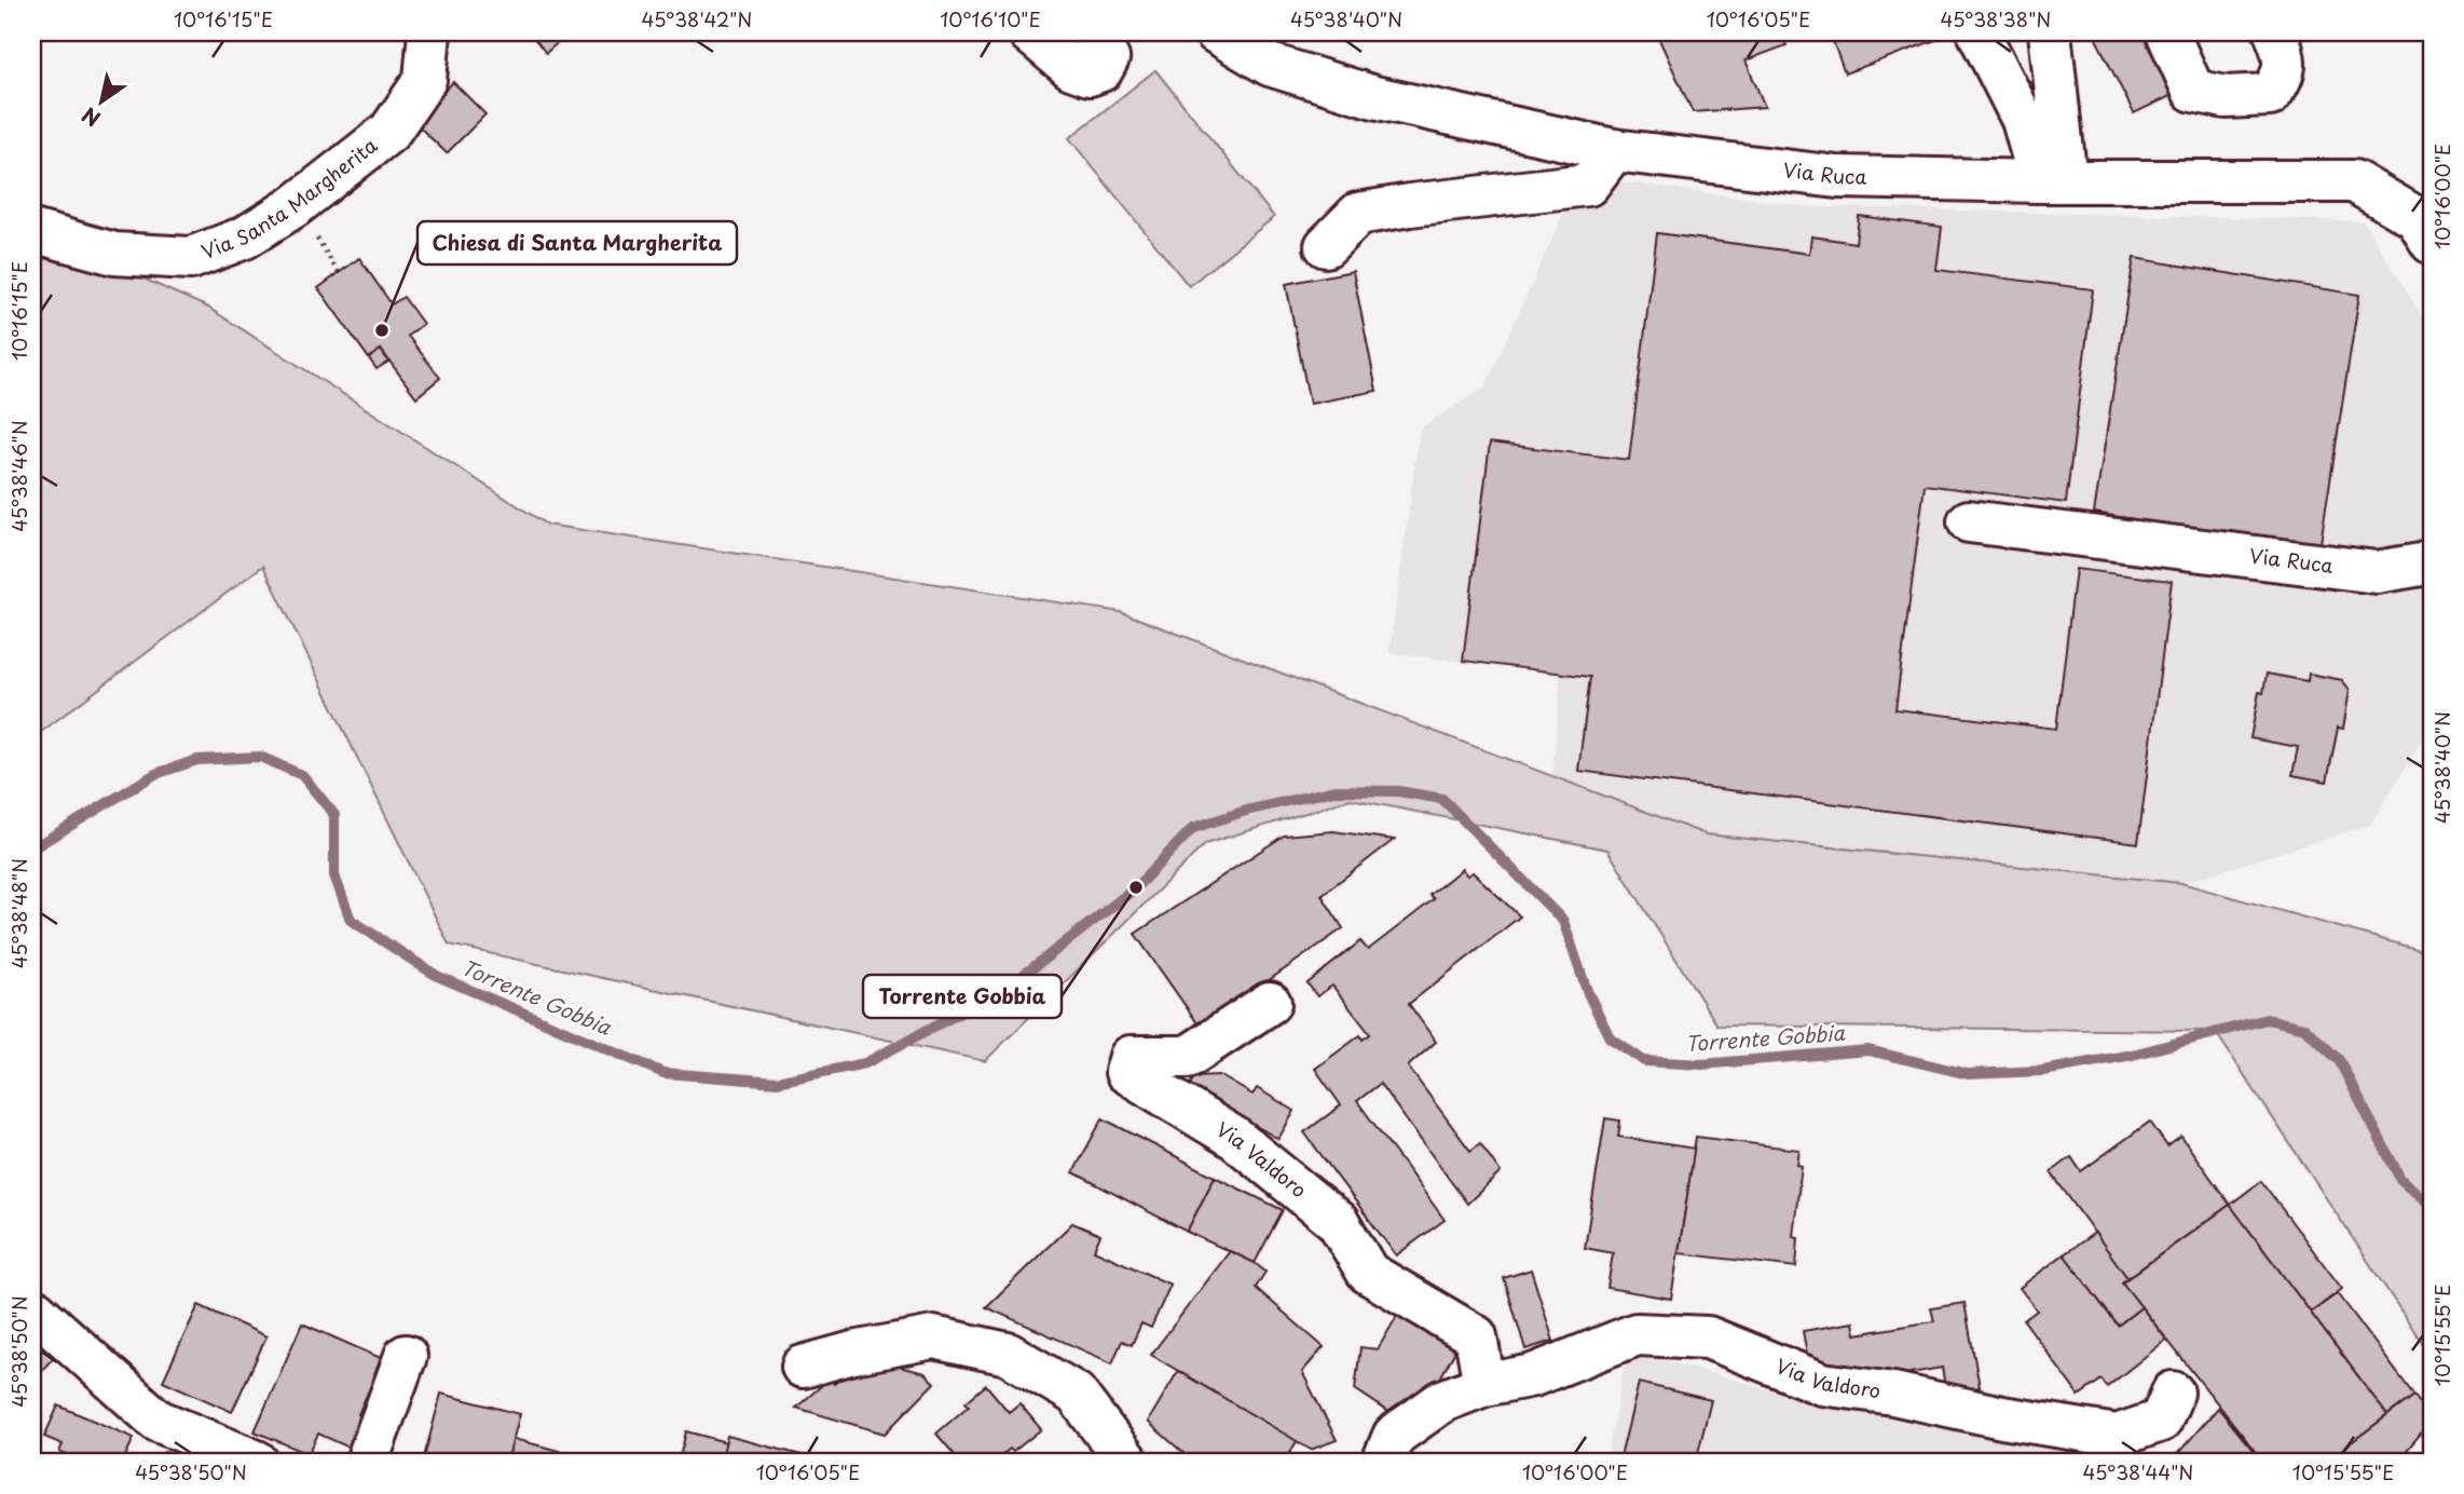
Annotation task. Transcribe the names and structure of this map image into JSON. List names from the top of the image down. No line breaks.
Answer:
{"streets":{"street":["Via Ruca","Via Santa Margherita","Via Valdoro"]},"water":["Torrente Gobbia"],"places":["Chiesa di Santa Margherita","Torrente Gobbia"],"north":"bottom left","coordinates":["10°16'15\"E","45°38'42\"N","10°16'10\"E","45°38'40\"N","10°16'05\"E","45°38'38\"N","10°16'00\"E","45°38'46\"N","45°38'48\"N","10°15'55\"E","45°38'50\"N","45°38'44\"N"]}
